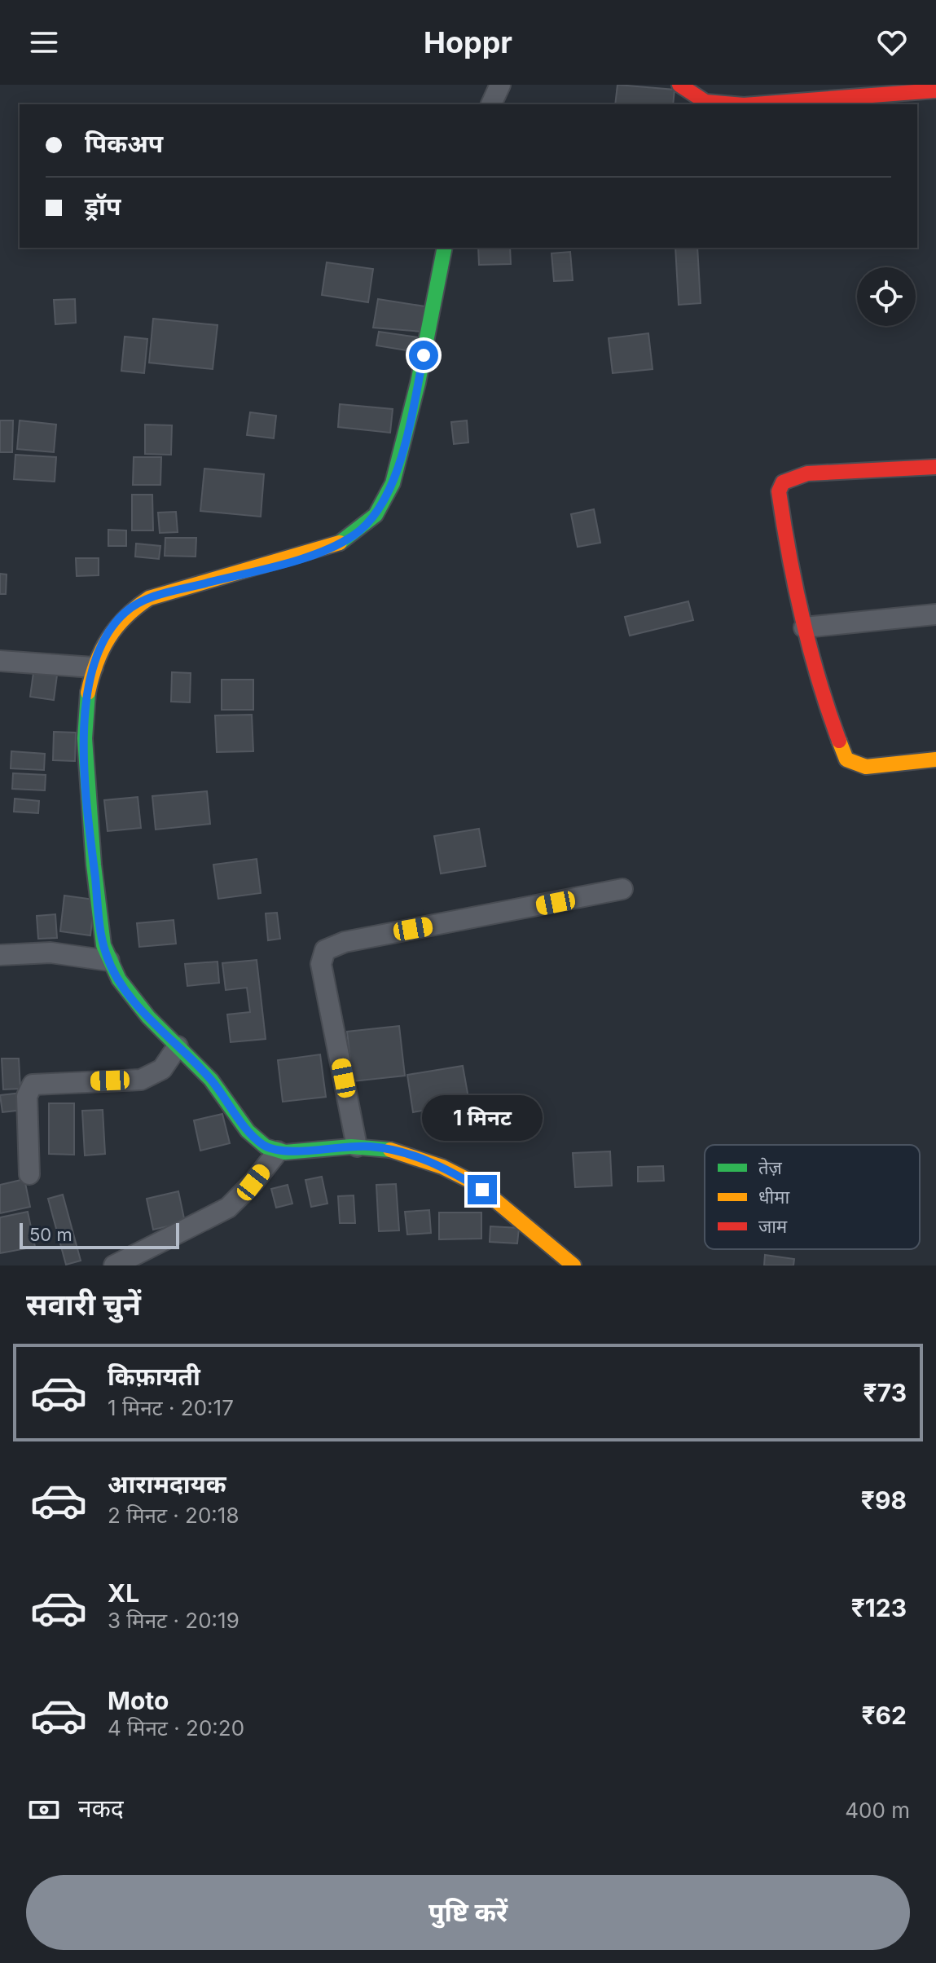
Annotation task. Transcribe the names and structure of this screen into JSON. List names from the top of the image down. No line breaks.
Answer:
{"legend":["तेज़","धीमा","जाम"],"scale_bar":"50 m","page":{"header":"Hoppr","banner":["पिकअप","ड्रॉप"],"bubble":"1 मिनट","scale":"50 m","heading":"सवारी चुनें","list":[{"name":"किफ़ायती","note":"1 मिनट · 20:17","value":"₹73"},{"name":"आरामदायक","note":"2 मिनट · 20:18","value":"₹98"},{"name":"XL","note":"3 मिनट · 20:19","value":"₹123"},{"name":"Moto","note":"4 मिनट · 20:20","value":"₹62"}],"pay":["नकद","400 m"],"buttons":"पुष्टि करें"}}
